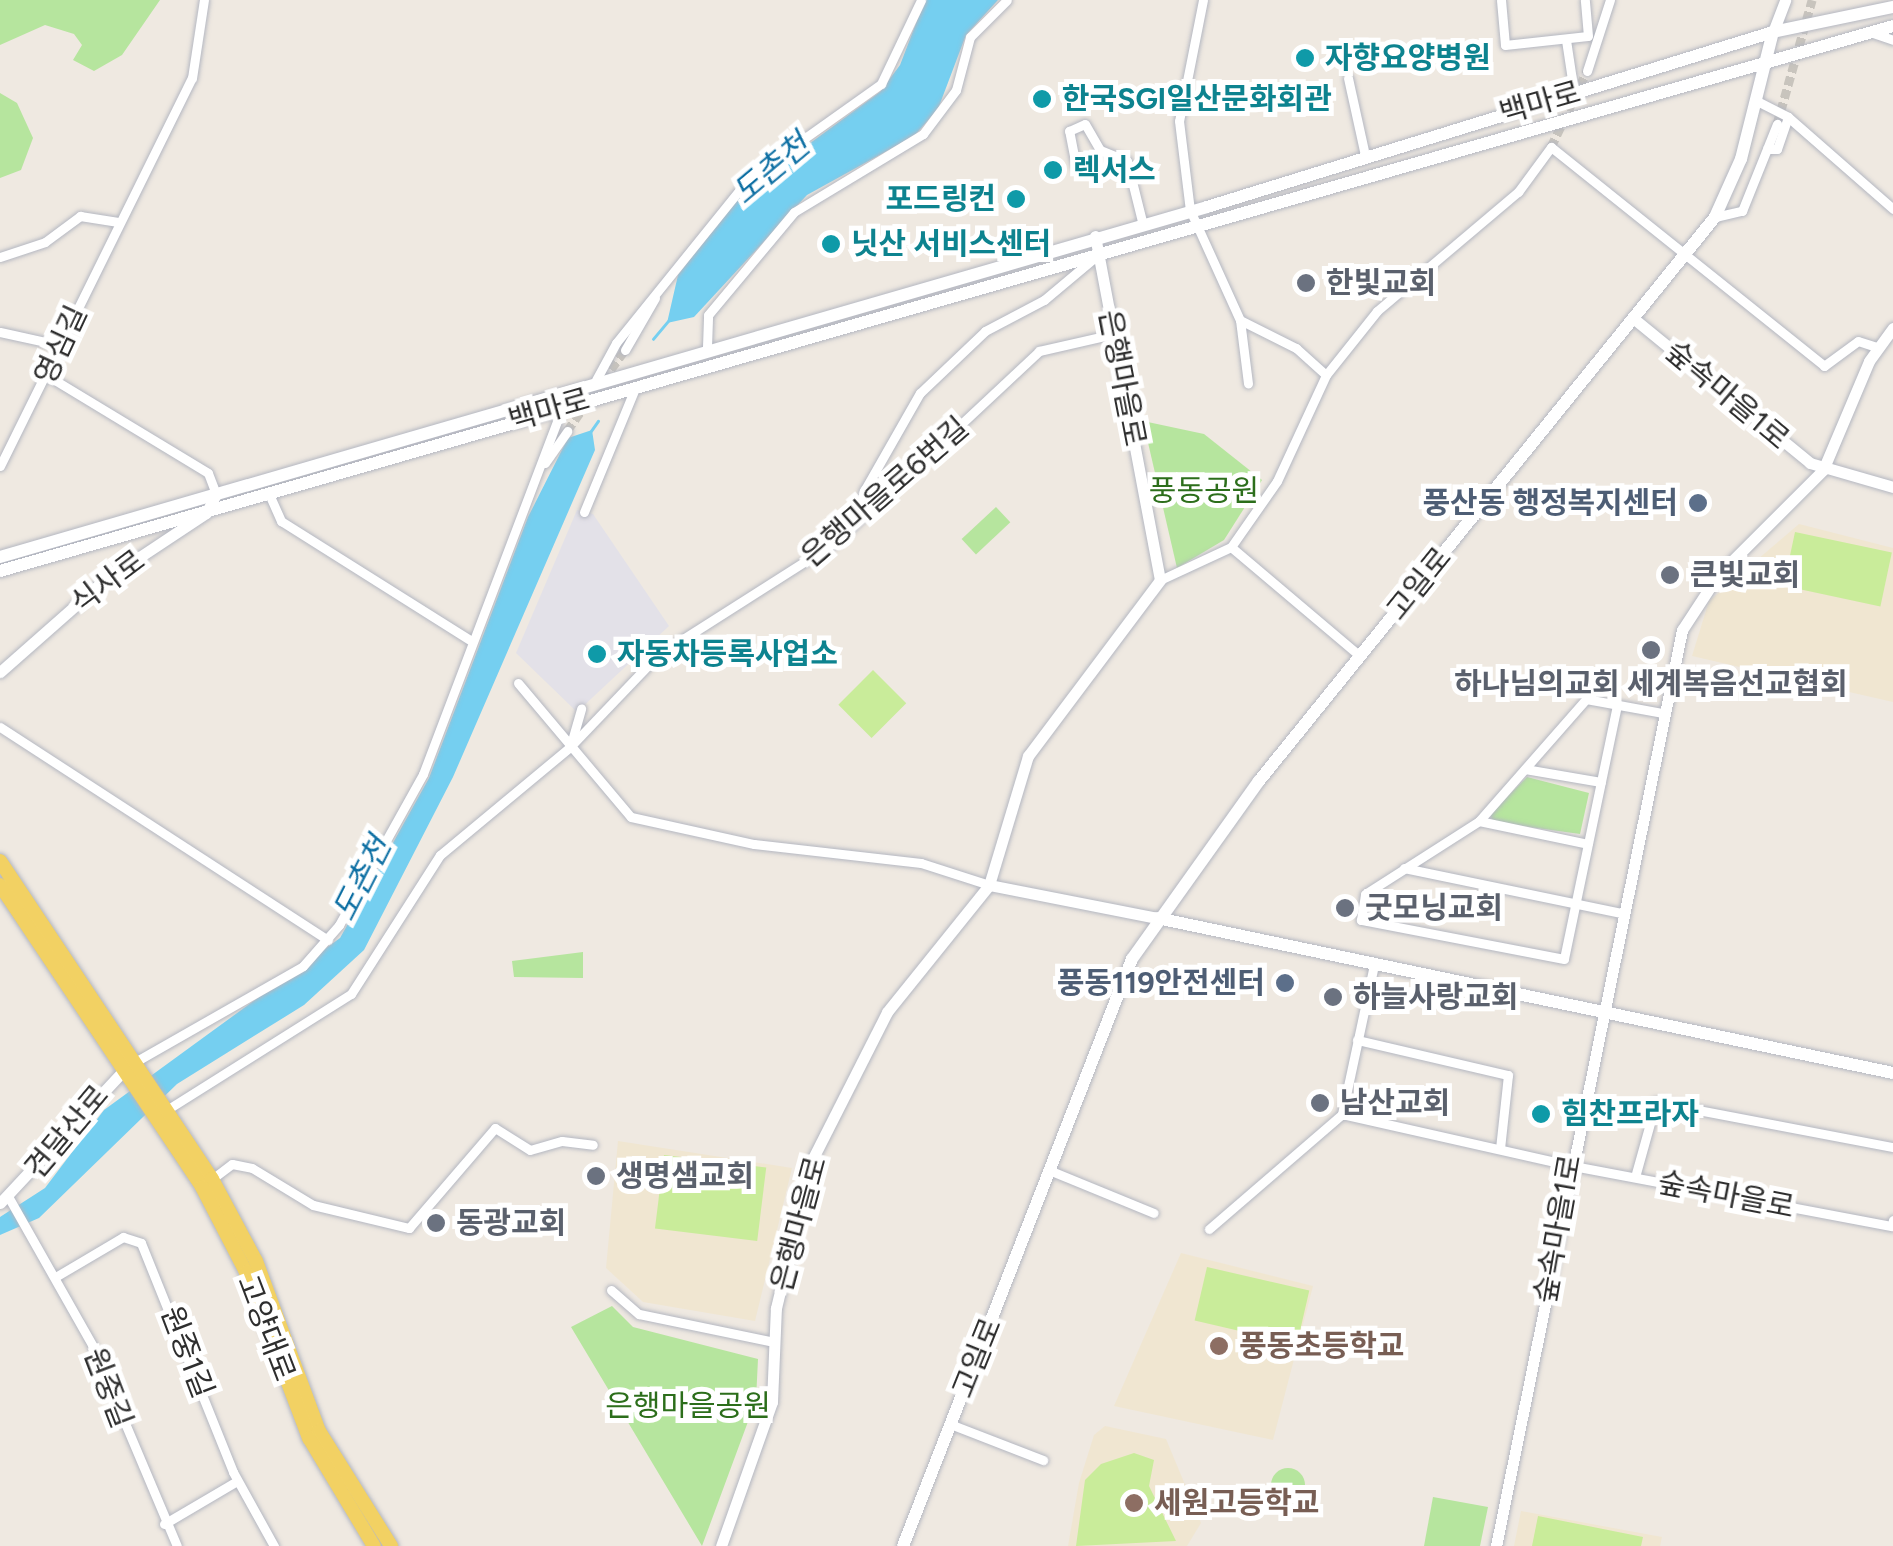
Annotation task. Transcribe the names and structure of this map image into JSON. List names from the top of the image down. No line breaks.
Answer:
{"streets":{"main road":["백마로","고일로","고양대로"],"street":["영심길","은행마을로","숲속마을1로","은행마을로6번길","식사로","견달산로","숲속마을로","원중1길","원중길"]},"crossings":[["백마로","은행마을로"],["백마로","은행마을로6번길"],["백마로","식사로"],["백마로","고일로"],["은행마을로","은행마을로6번길"],["숲속마을1로","고일로"],["은행마을로6번길","고양대로"],["견달산로","원중길"],["원중1길","원중길"]],"water":["도촌천"],"parks":["풍동공원","은행마을공원"],"places":["자향요양병원","한국SGI일산문화회관","렉서스","포드링컨","닛산 서비스센터","한빛교회","풍산동 행정복지센터","큰빛교회","하나님의교회 세계복음선교협회","자동차등록사업소","굿모닝교회","풍동119안전센터","하늘사랑교회","남산교회","힘찬프라자","생명샘교회","동광교회","풍동초등학교","세원고등학교"]}
